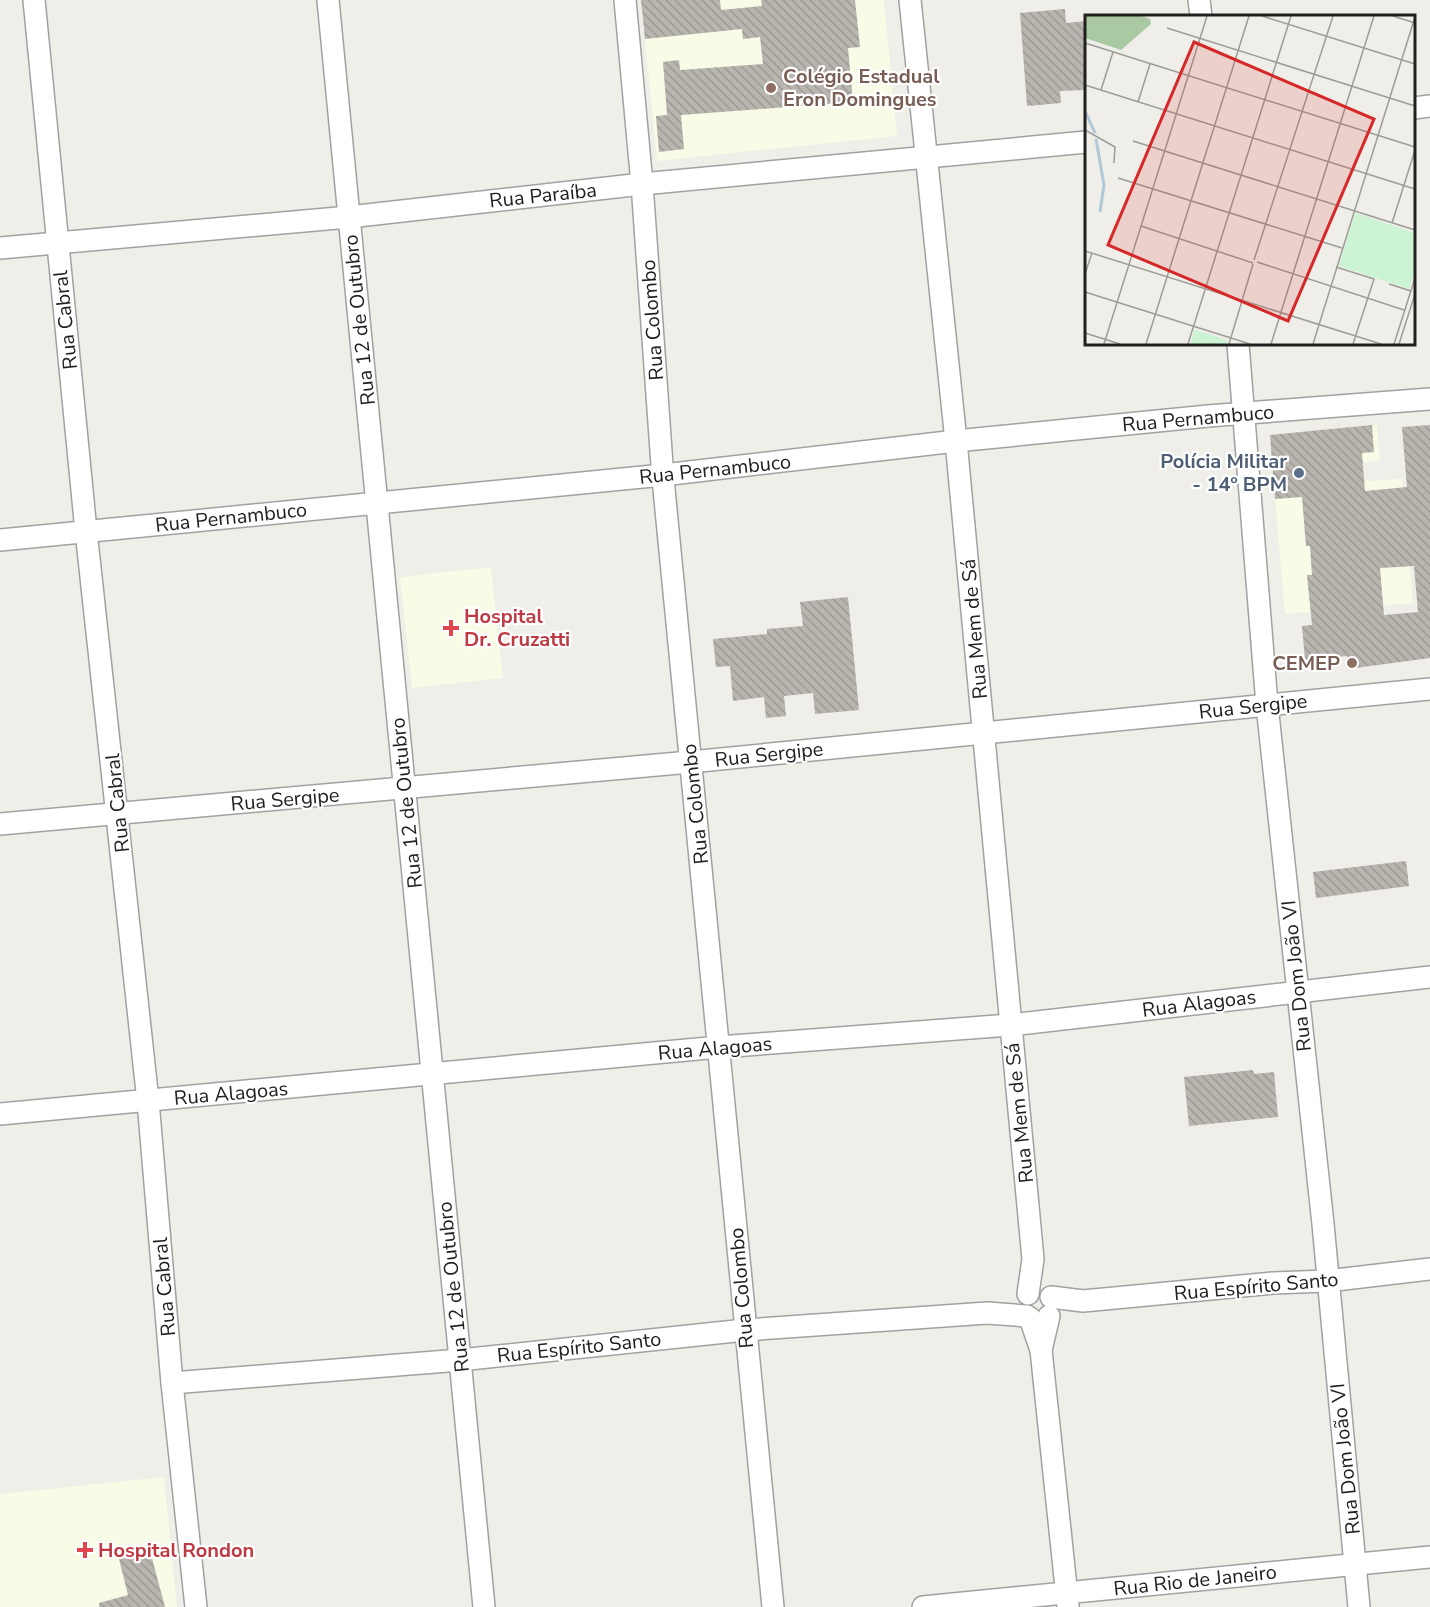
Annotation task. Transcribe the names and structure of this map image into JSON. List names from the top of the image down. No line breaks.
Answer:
{"streets":{"street":["Rua Paraíba","Rua Cabral","Rua 12 de Outubro","Rua Colombo","Rua Pernambuco","Rua Mem de Sá","Rua Sergipe","Rua Dom João VI","Rua Alagoas","Rua Espírito Santo","Rua Rio de Janeiro"]},"crossings":[["Rua Paraíba","Rua Cabral"],["Rua Paraíba","Rua 12 de Outubro"],["Rua Paraíba","Rua Colombo"],["Rua Paraíba","Rua Mem de Sá"],["Rua Cabral","Rua Pernambuco"],["Rua Cabral","Rua Sergipe"],["Rua Cabral","Rua Alagoas"],["Rua Cabral","Rua Espírito Santo"],["Rua 12 de Outubro","Rua Pernambuco"],["Rua 12 de Outubro","Rua Sergipe"],["Rua 12 de Outubro","Rua Alagoas"],["Rua 12 de Outubro","Rua Espírito Santo"],["Rua Colombo","Rua Pernambuco"],["Rua Colombo","Rua Sergipe"],["Rua Colombo","Rua Alagoas"],["Rua Colombo","Rua Espírito Santo"],["Rua Pernambuco","Rua Mem de Sá"],["Rua Pernambuco","Rua Dom João VI"],["Rua Mem de Sá","Rua Sergipe"],["Rua Mem de Sá","Rua Alagoas"],["Rua Mem de Sá","Rua Espírito Santo"],["Rua Sergipe","Rua Dom João VI"],["Rua Dom João VI","Rua Alagoas"],["Rua Dom João VI","Rua Espírito Santo"],["Rua Dom João VI","Rua Rio de Janeiro"]],"places":{"other":["Colégio Estadual Eron Domingues","Polícia Militar - 14º BPM","CEMEP"],"health":["Hospital Dr. Cruzatti","Hospital Rondon"]}}
